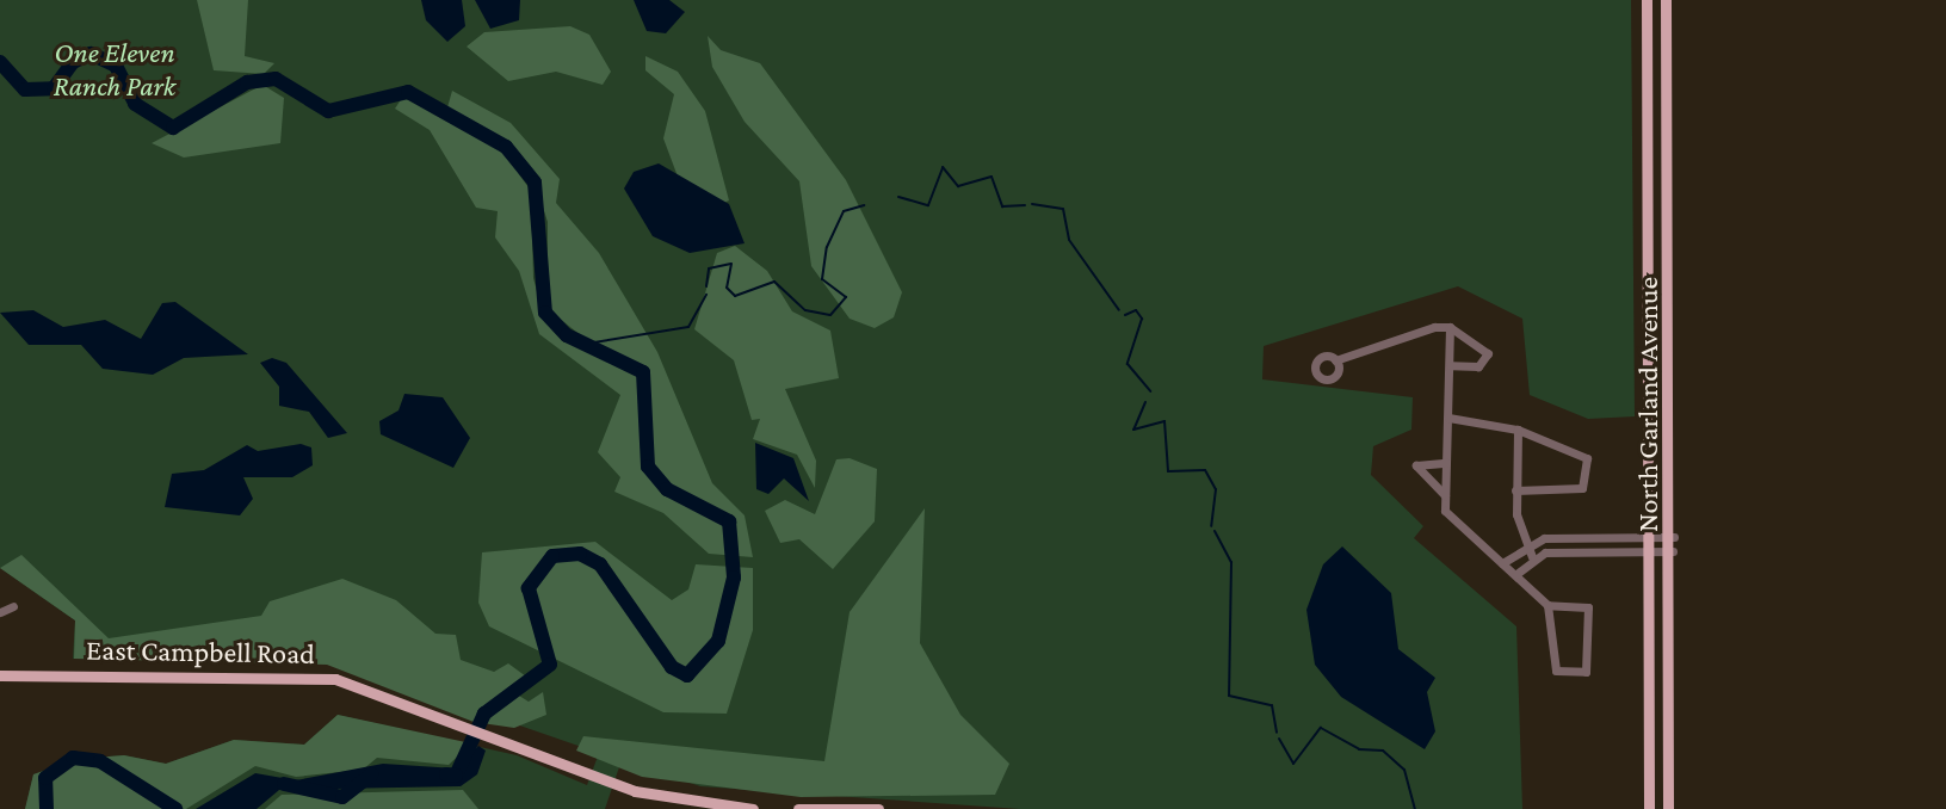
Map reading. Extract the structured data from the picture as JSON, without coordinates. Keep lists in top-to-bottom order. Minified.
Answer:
{"streets":{"main road":["North Garland Avenue","East Campbell Road"]},"parks":["One Eleven Ranch Park"]}
